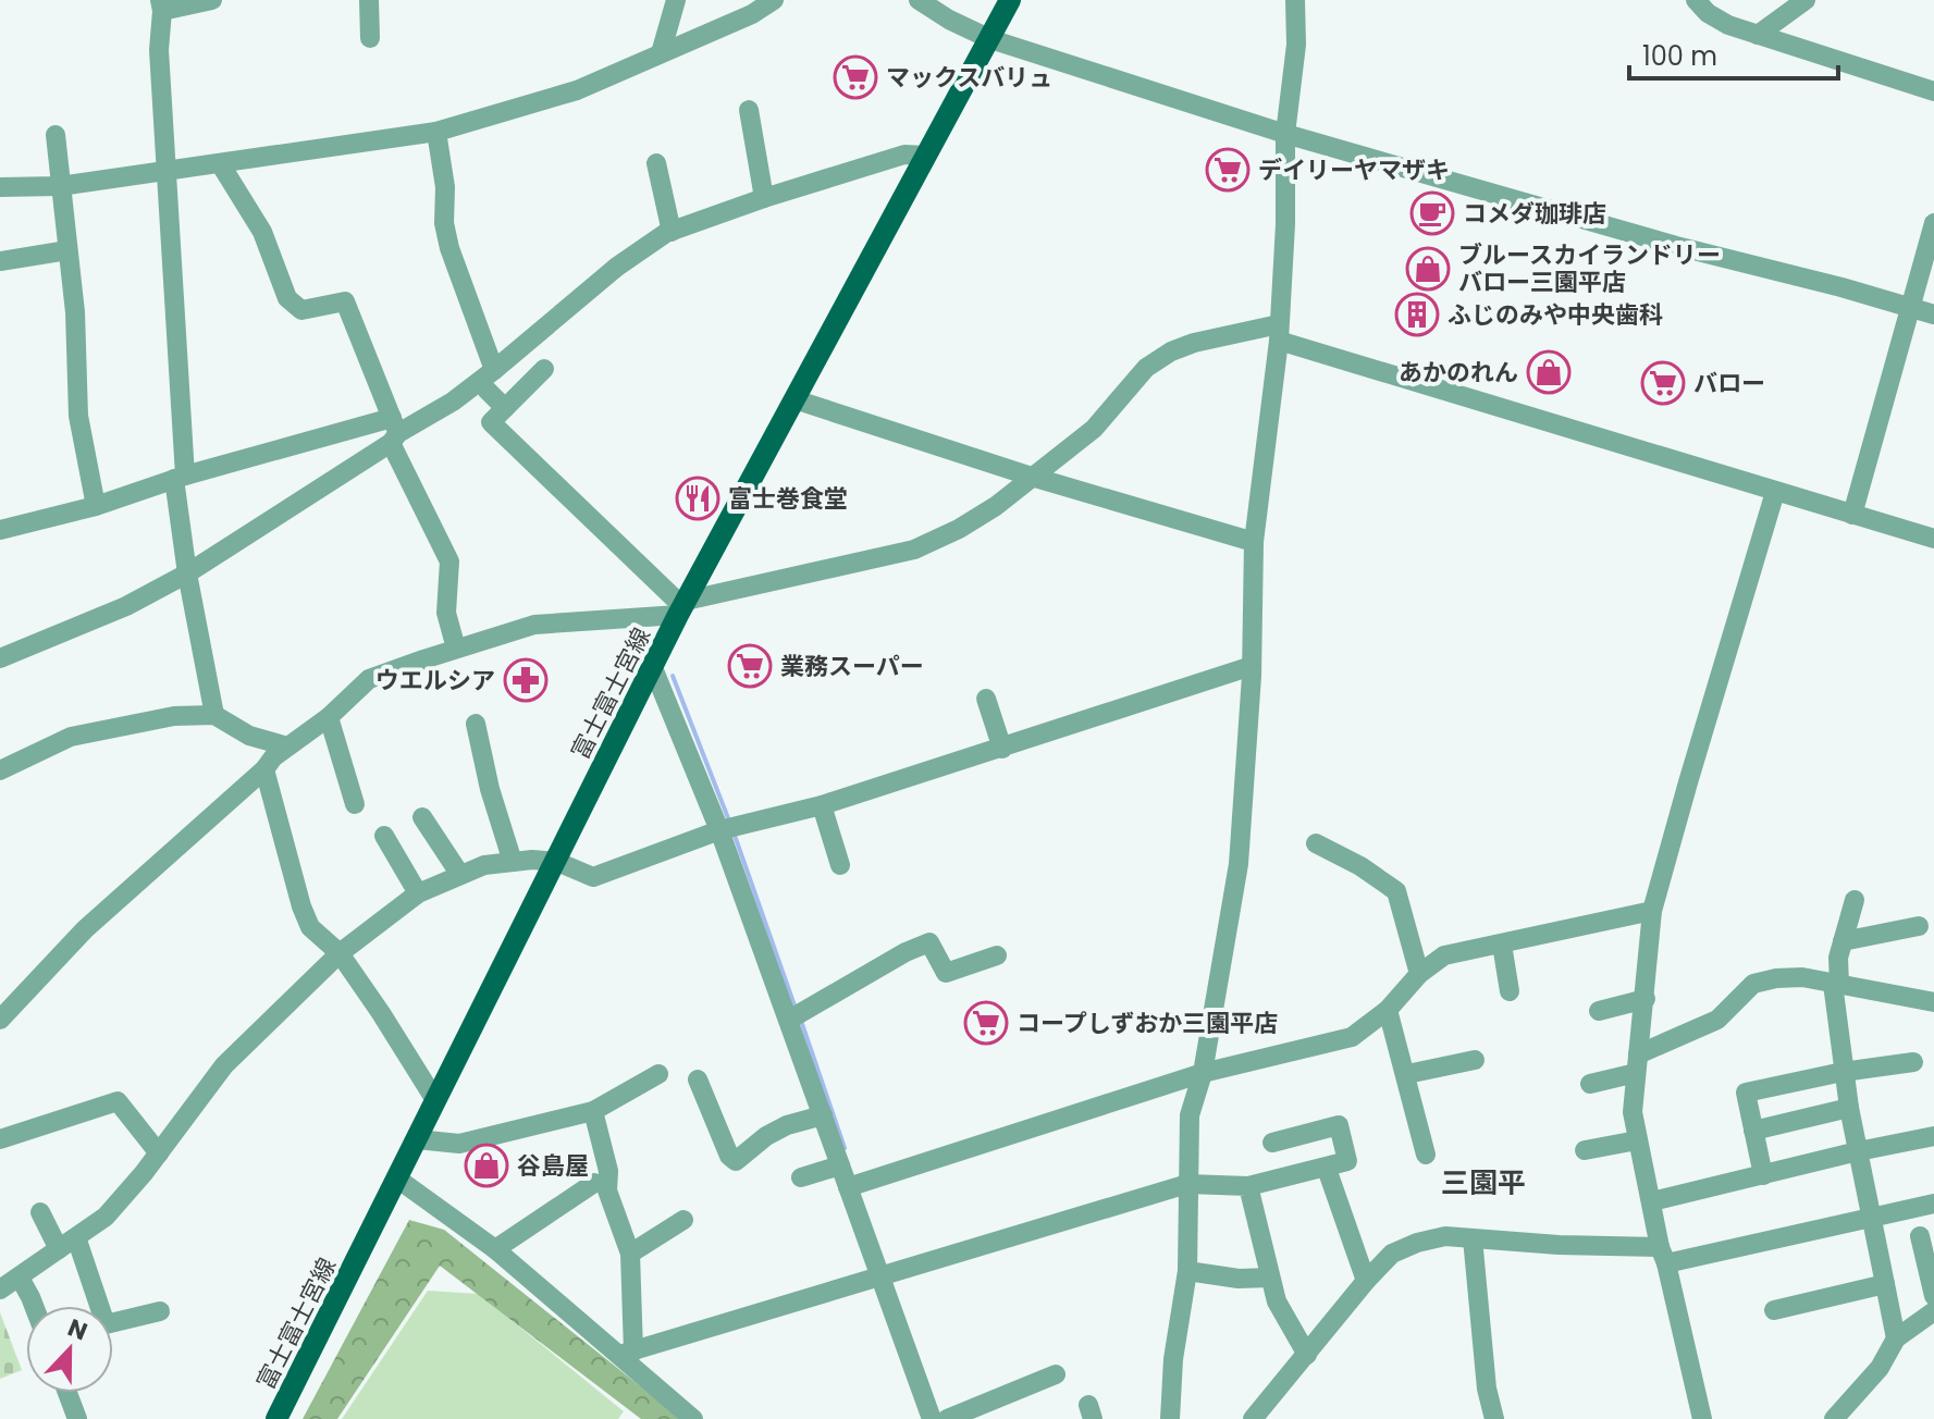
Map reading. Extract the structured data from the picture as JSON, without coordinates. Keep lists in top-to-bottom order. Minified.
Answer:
{"streets":{"main road":["富士富士宮線"]},"districts":["三園平"],"places":{"supermarket":["マックスバリュ","デイリーヤマザキ","バロー","業務スーパー","コープしずおか三園平店"],"cafe":["コメダ珈琲店"],"shop":["ブルースカイランドリー バロー三園平店","あかのれん","谷島屋"],"building":["ふじのみや中央歯科"],"restaurant":["富士巻食堂"],"pharmacy":["ウエルシア"]},"scale_bar":"100 m","north":"top"}
